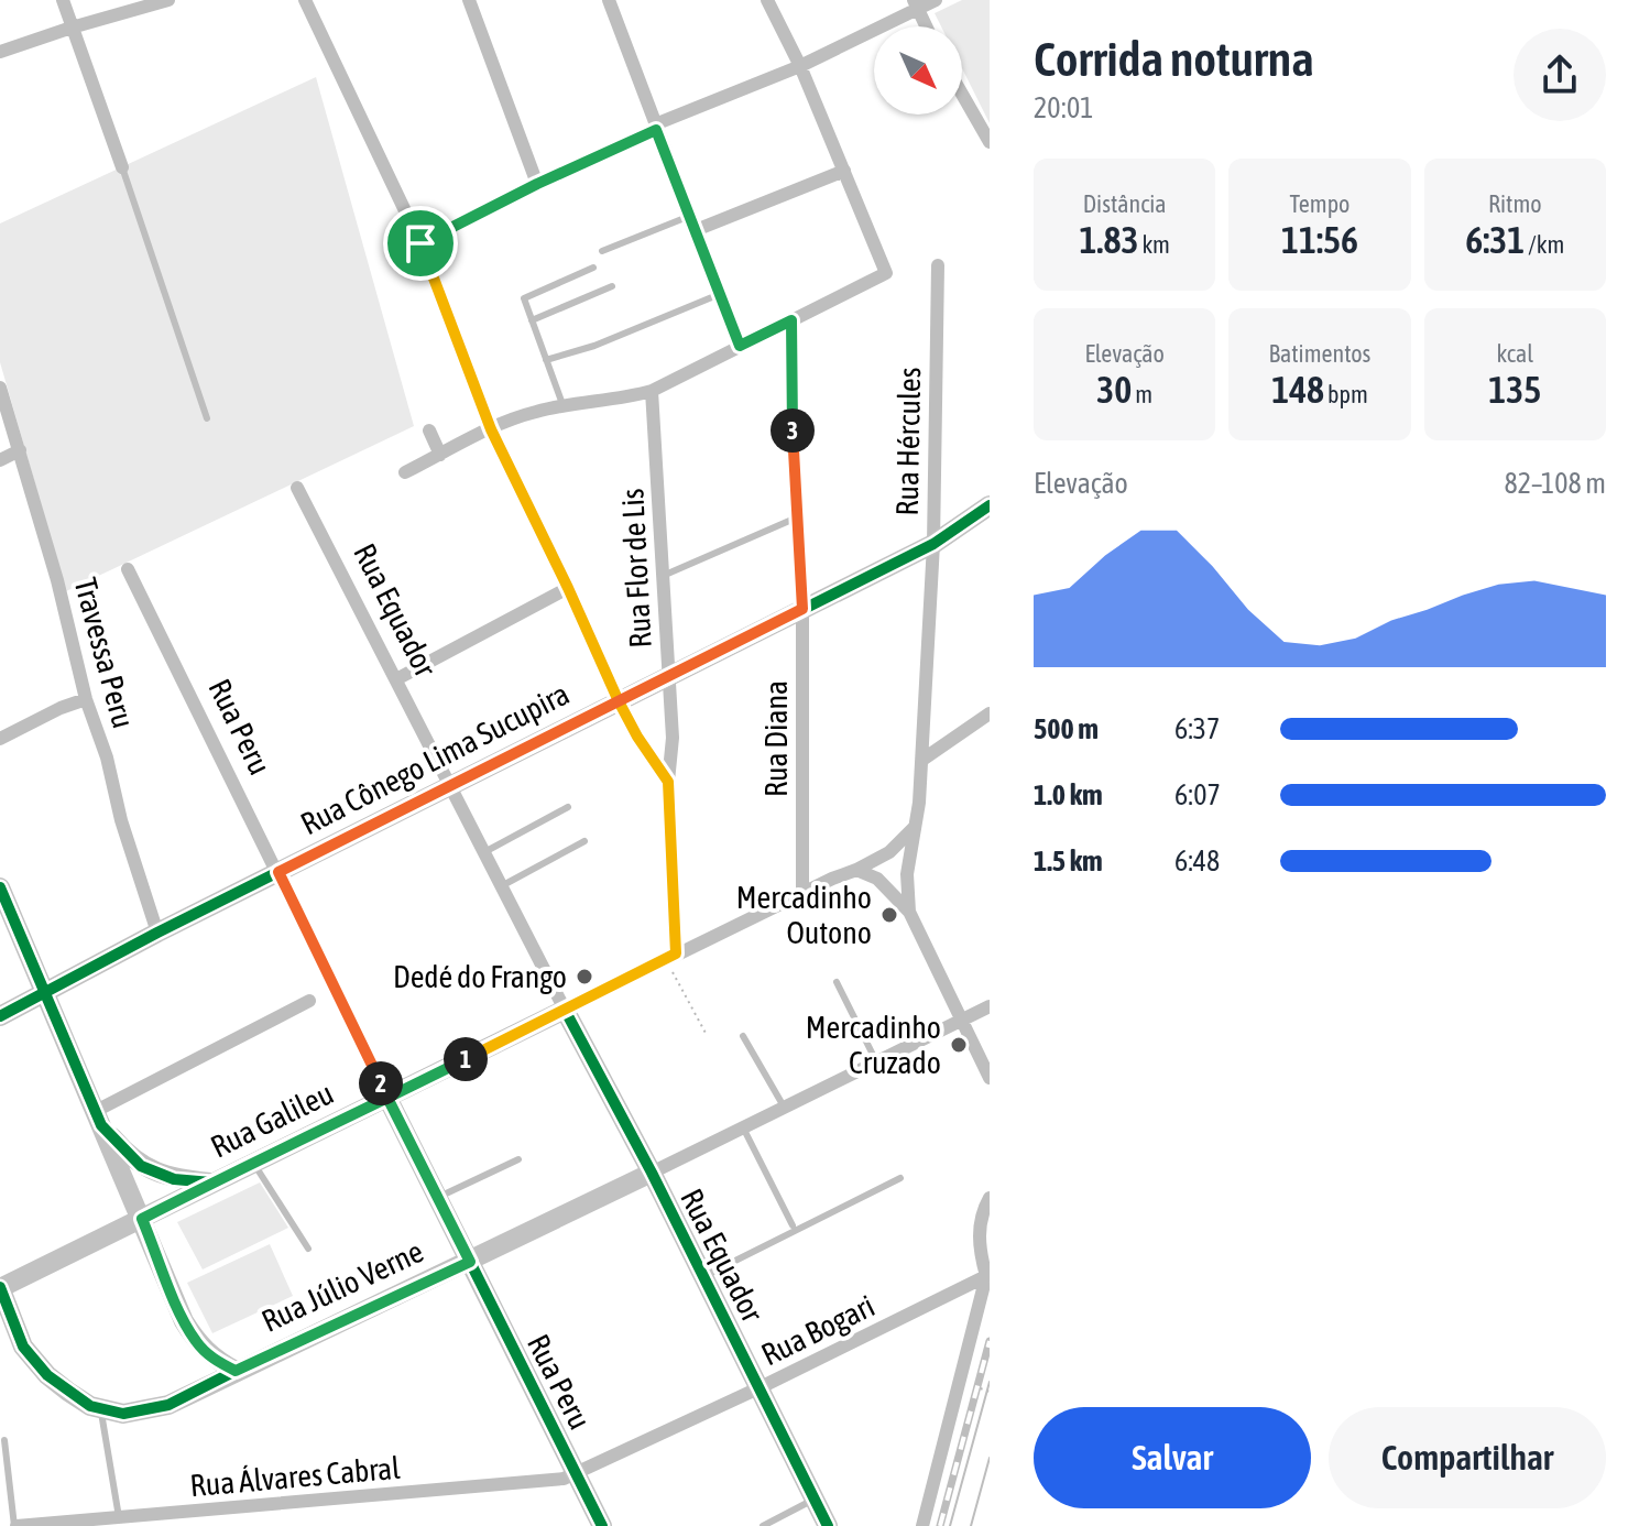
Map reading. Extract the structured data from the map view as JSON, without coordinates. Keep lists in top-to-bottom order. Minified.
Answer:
{"streets":{"street":["Rua Hércules","Rua Flor de Lis","Rua Equador","Travessa Peru","Rua Peru","Rua Diana","Rua Cônego Lima Sucupira","Rua Galileu","Rua Júlio Verne","Rua Bogari","Rua Álvares Cabral"]},"crossings":[["Rua Hércules","Rua Cônego Lima Sucupira"],["Rua Hércules","Rua Galileu"],["Rua Flor de Lis","Rua Cônego Lima Sucupira"],["Rua Flor de Lis","Rua Galileu"],["Rua Equador","Rua Cônego Lima Sucupira"],["Rua Equador","Rua Galileu"],["Rua Equador","Rua Júlio Verne"],["Rua Equador","Rua Bogari"],["Travessa Peru","Rua Cônego Lima Sucupira"],["Rua Peru","Rua Cônego Lima Sucupira"],["Rua Peru","Rua Galileu"],["Rua Peru","Rua Júlio Verne"],["Rua Peru","Rua Bogari"],["Rua Peru","Rua Álvares Cabral"],["Rua Diana","Rua Cônego Lima Sucupira"],["Rua Diana","Rua Galileu"],["Rua Galileu","Rua Júlio Verne"],["Rua Bogari","Rua Álvares Cabral"]],"places":["Mercadinho Outono","Dedé do Frango","Mercadinho Cruzado"],"north":"bottom right","page":{"heading":["Corrida noturna","20:01"],"stats":[["Distância","1.83 km"],["Tempo","11:56"],["Ritmo","6:31 /km"],["Elevação","30 m"],["Batimentos","148 bpm"],["kcal","135"]],"pins":["3","1","2"],"chart":["Elevação","82–108 m"],"list":[{"name":"500 m","note":"6:37"},{"name":"1.0 km","note":"6:07"},{"name":"1.5 km","note":"6:48"}],"buttons":["Salvar","Compartilhar"]}}
